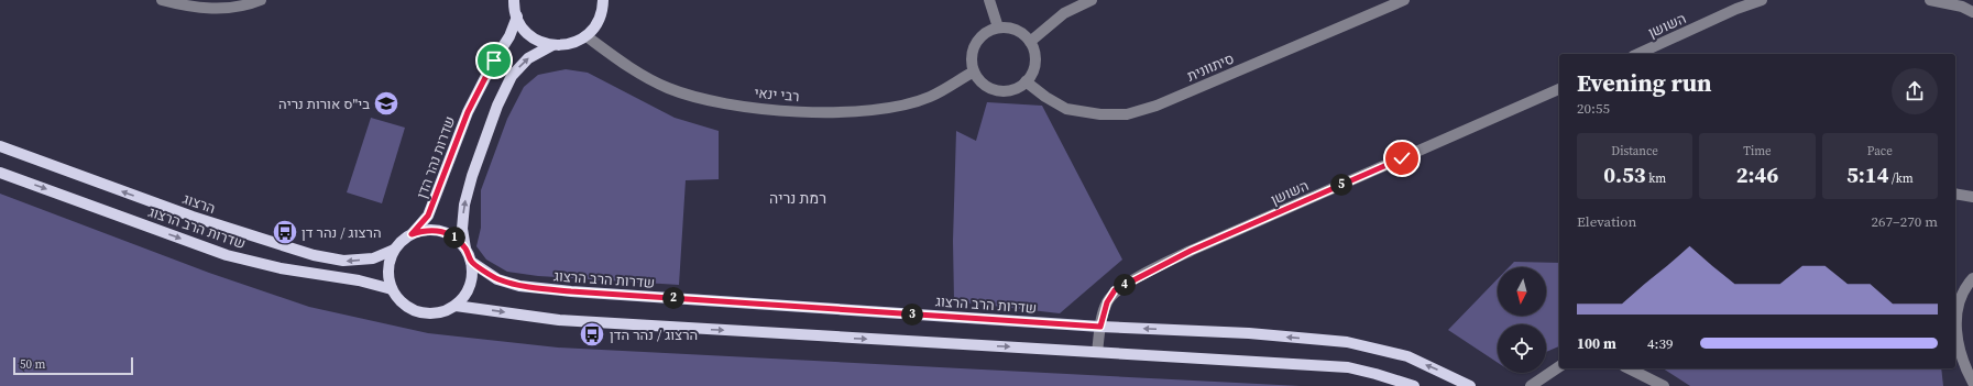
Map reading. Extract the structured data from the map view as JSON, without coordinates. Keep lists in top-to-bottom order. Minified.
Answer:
{"streets":{"main road":["שדרות נהר הדן","הרצוג","שדרות הרב הרצוג"],"street":["השושן","סיתוונית","רבי ינאי"]},"crossings":[["השושן","שדרות הרב הרצוג"],["סיתוונית","רבי ינאי"],["שדרות נהר הדן","הרצוג"],["שדרות נהר הדן","שדרות הרב הרצוג"],["הרצוג","שדרות הרב הרצוג"]],"one_way":["הרצוג"],"districts":["רמת נריה"],"places":{"school or university":["בי\"ס אורות נריה"],"bus stop":["הרצוג / נהר דן","הרצוג / נהר הדן"]},"scale_bar":"50 m","north":"bottom","page":{"heading":["Evening run","20:55"],"stats":[["Distance","0.53 km"],["Time","2:46"],["Pace","5:14 /km"]],"pins":["5","1","4","2","3"],"chart":["Elevation","267–270 m"],"list":[{"name":"100 m","note":"4:39"}],"scale":"50 m"}}
